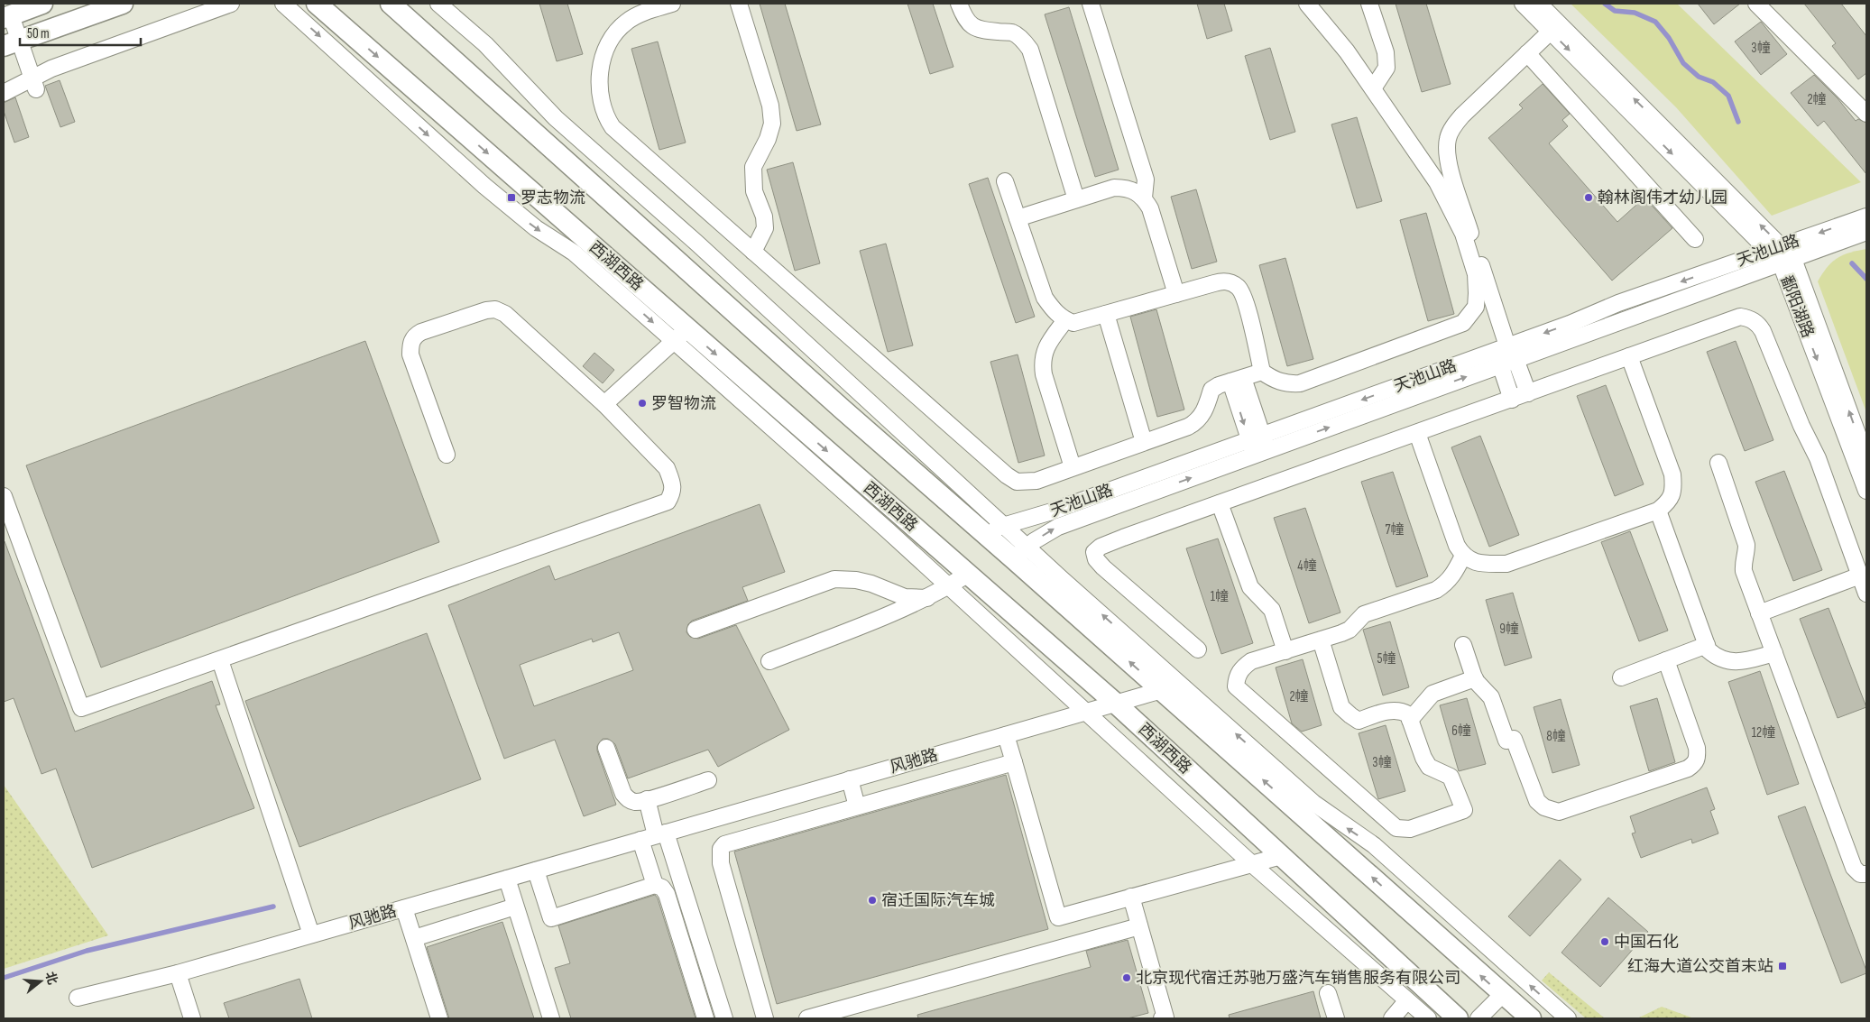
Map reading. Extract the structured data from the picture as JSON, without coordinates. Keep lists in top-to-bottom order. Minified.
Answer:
{"streets":{"main road":["西湖西路"],"street":["天池山路","鄱阳湖路","风驰路"]},"crossings":[["天池山路","鄱阳湖路"],["西湖西路","风驰路"]],"places":{"transit":["罗志物流","红海大道公交首末站"],"other":["翰林阁伟才幼儿园","罗智物流","宿迁国际汽车城","中国石化","北京现代宿迁苏驰万盛汽车销售服务有限公司"]},"house_numbers":["3幢","2幢","7幢","4幢","1幢","9幢","5幢","2幢","6幢","12幢","8幢","3幢"],"scale_bar":"50 m","north":"right"}
